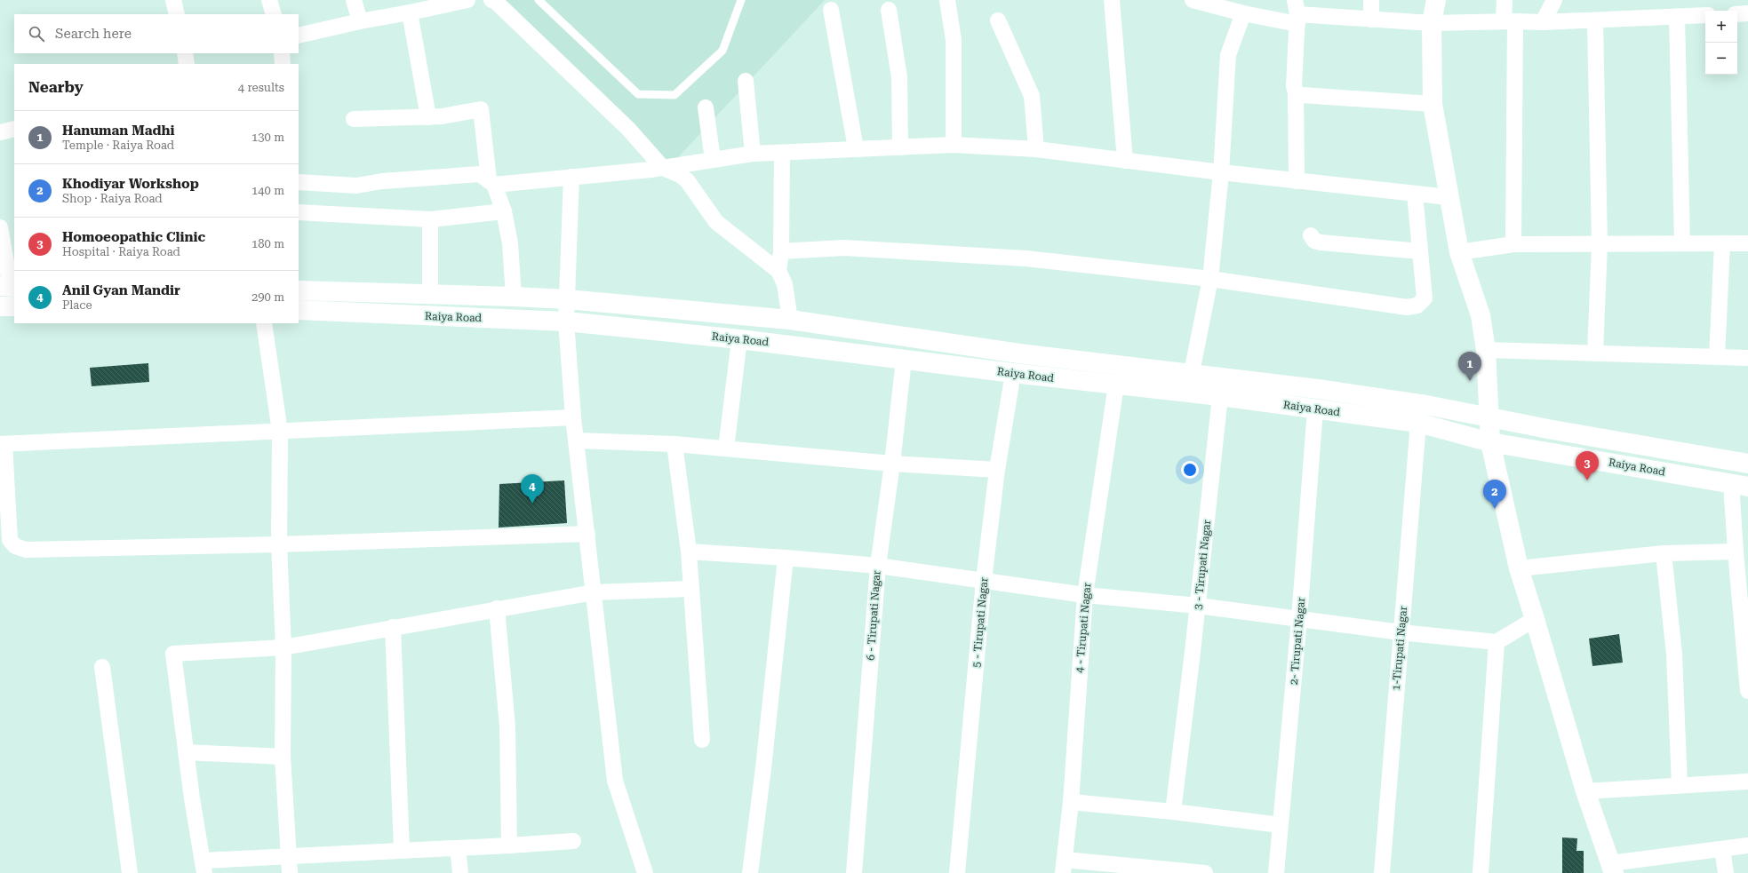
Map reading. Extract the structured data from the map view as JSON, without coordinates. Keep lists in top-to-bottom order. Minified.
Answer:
{"streets":{"street":["Raiya Road","3 - Tirupati Nagar","6 - Tirupati Nagar","5 - Tirupati Nagar","4 - Tirupati Nagar","2- Tirupati Nagar","1-Tirupati Nagar"]},"crossings":[["Raiya Road","3 - Tirupati Nagar"],["Raiya Road","6 - Tirupati Nagar"],["Raiya Road","5 - Tirupati Nagar"],["Raiya Road","4 - Tirupati Nagar"],["Raiya Road","2- Tirupati Nagar"],["Raiya Road","1-Tirupati Nagar"]],"page":{"map_buttons":["+","−"],"search":"Search here","heading":["Nearby","4 results"],"list":[{"mark":"1","name":"Hanuman Madhi","note":"Temple · Raiya Road","value":"130 m"},{"mark":"2","name":"Khodiyar Workshop","note":"Shop · Raiya Road","value":"140 m"},{"mark":"3","name":"Homoeopathic Clinic","note":"Hospital · Raiya Road","value":"180 m"},{"mark":"4","name":"Anil Gyan Mandir","note":"Place","value":"290 m"}],"pins":["1","3","4","2"]}}
